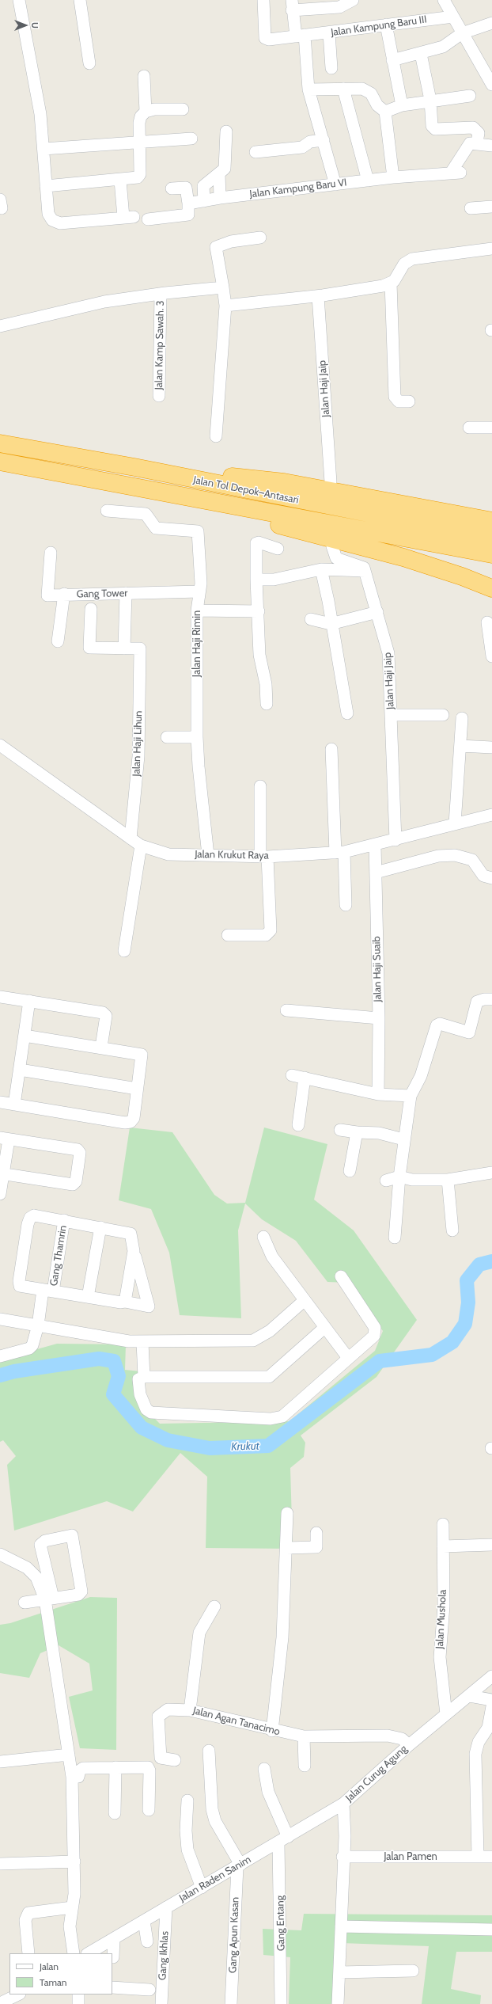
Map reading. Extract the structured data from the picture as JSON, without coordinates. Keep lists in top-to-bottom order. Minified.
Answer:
{"streets":{"highway":["Jalan Tol Depok–Antasari"],"street":["Jalan Kampung Baru III","Jalan Kampung Baru VI","Jalan Kamp Sawah. 3","Jalan Haji Jaip","Gang Tower","Jalan Haji Rimin","Jalan Haji Lihun","Jalan Krukut Raya","Jalan Haji Suaib","Gang Thamrin","Jalan Mushola","Jalan Agan Tanacimo","Jalan Curug Agung","Jalan Pamen","Jalan Raden Sanim","Gang Entang","Gang Apun Kasan","Gang Ikhlas"]},"crossings":[["Jalan Haji Jaip","Jalan Krukut Raya"],["Gang Tower","Jalan Haji Rimin"],["Jalan Haji Rimin","Jalan Krukut Raya"],["Jalan Haji Lihun","Jalan Krukut Raya"],["Jalan Krukut Raya","Jalan Haji Suaib"],["Jalan Mushola","Jalan Curug Agung"],["Jalan Agan Tanacimo","Jalan Curug Agung"],["Jalan Curug Agung","Jalan Pamen"],["Jalan Curug Agung","Jalan Raden Sanim"],["Jalan Raden Sanim","Gang Entang"],["Jalan Raden Sanim","Gang Apun Kasan"],["Jalan Raden Sanim","Gang Ikhlas"]],"water":["Krukut"],"legend":["Jalan","Taman"],"north":"right"}
